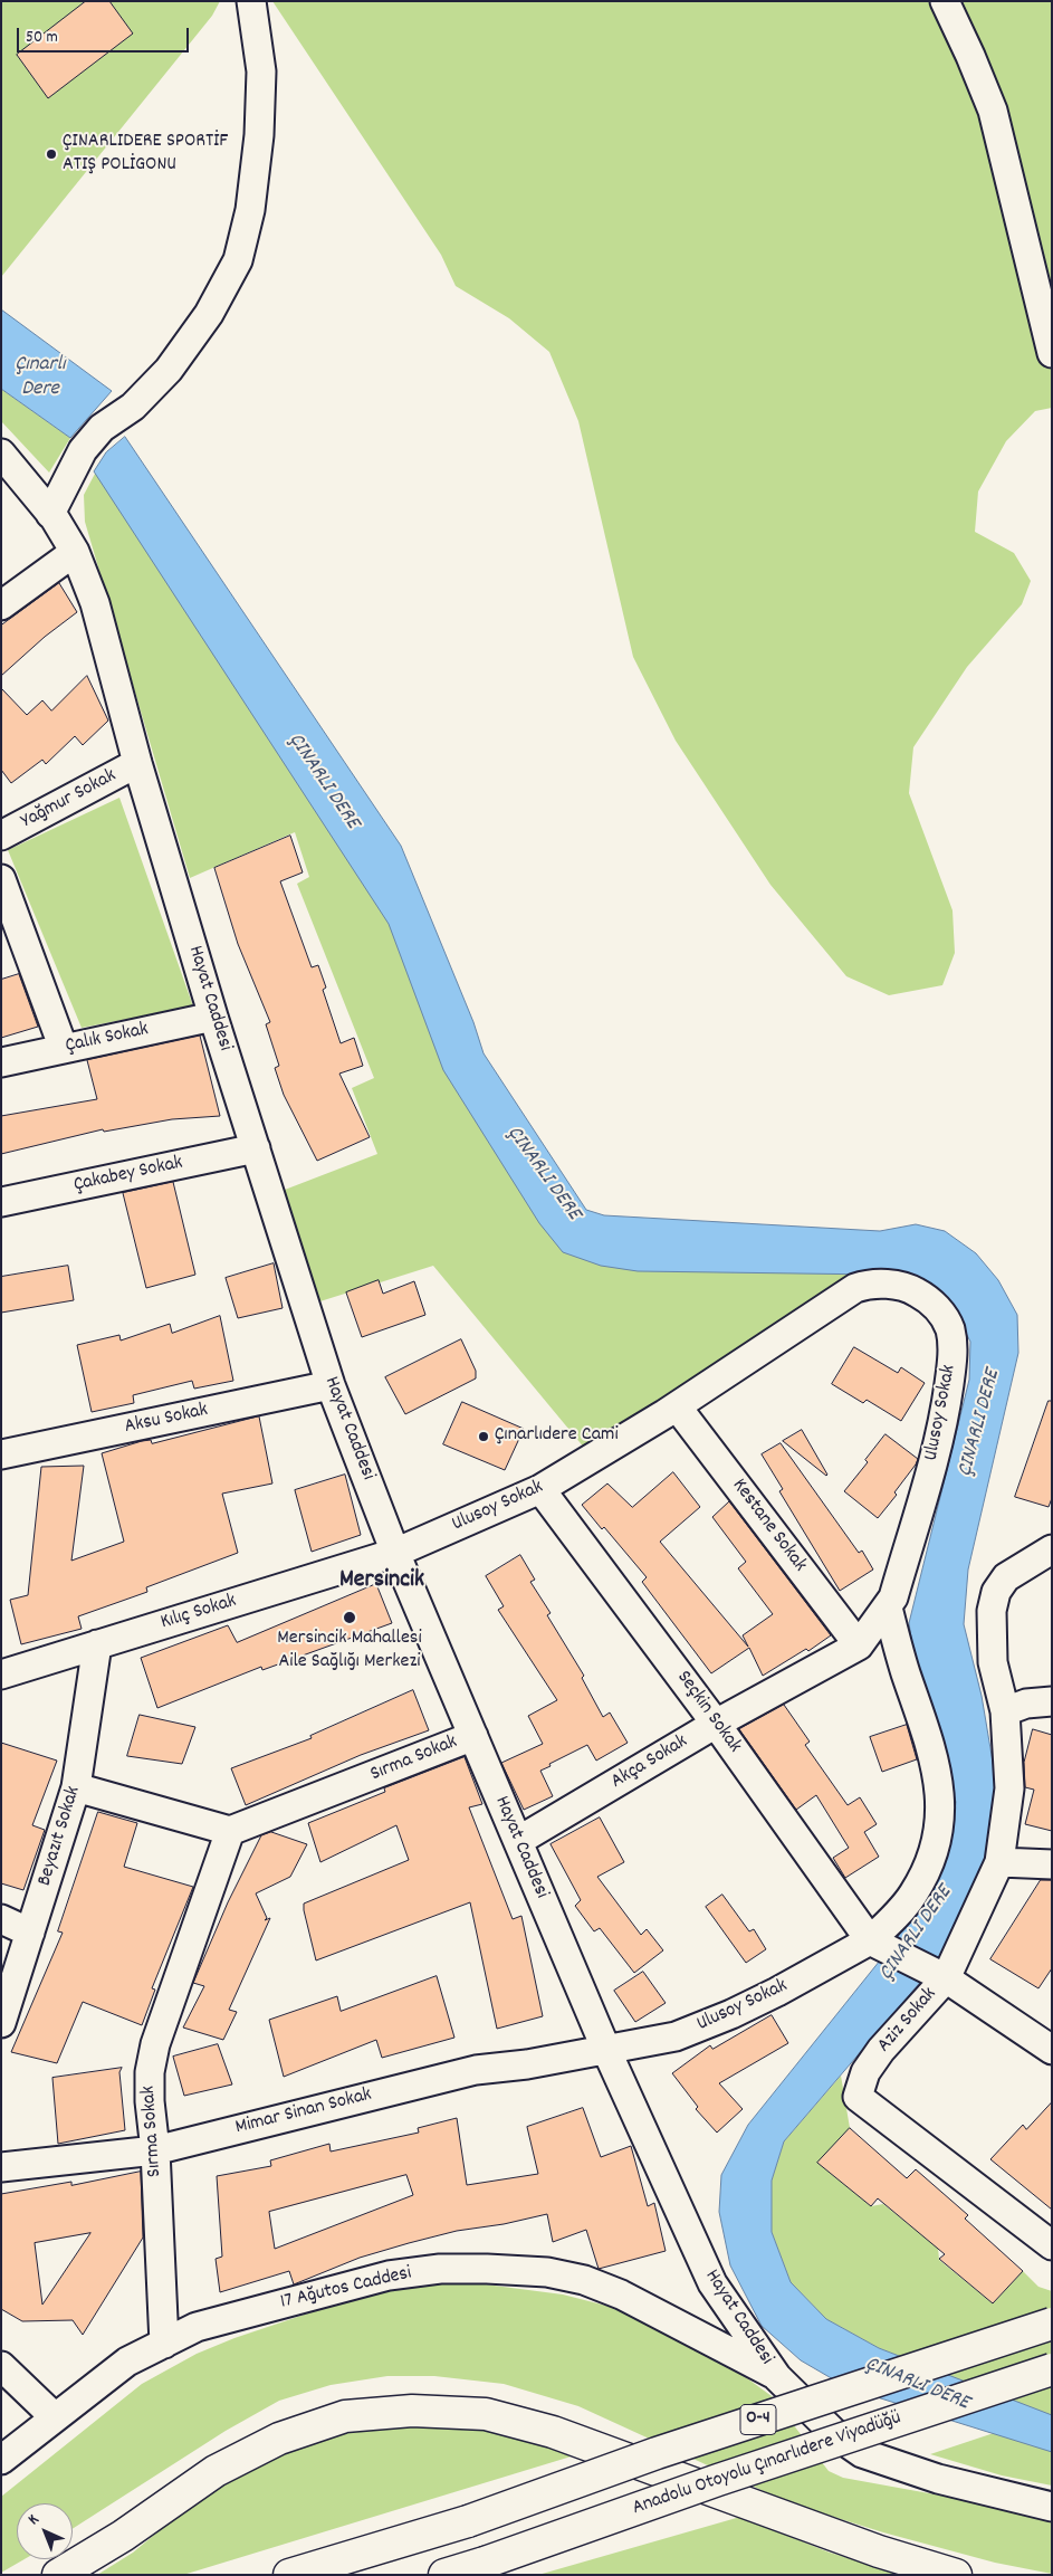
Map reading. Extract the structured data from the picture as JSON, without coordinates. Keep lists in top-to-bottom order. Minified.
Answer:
{"streets":{"highway":["O-4","Anadolu Otoyolu Çınarlıdere Viyadüğü"],"street":["Yağmur Sokak","Hayat Caddesi","Çalık Sokak","Çakabey Sokak","Ulusoy Sokak","Aksu Sokak","Kestane Sokak","Kılıç Sokak","Seçkin Sokak","Sırma Sokak","Akça Sokak","Beyazıt Sokak","Aziz Sokak","Mimar Sinan Sokak","17 Ağutos Caddesi"]},"crossings":[["Yağmur Sokak","Hayat Caddesi"],["Hayat Caddesi","Çalık Sokak"],["Hayat Caddesi","Çakabey Sokak"],["Hayat Caddesi","Ulusoy Sokak"],["Hayat Caddesi","Aksu Sokak"],["Hayat Caddesi","Kılıç Sokak"],["Hayat Caddesi","Sırma Sokak"],["Hayat Caddesi","Akça Sokak"],["Hayat Caddesi","Mimar Sinan Sokak"],["Hayat Caddesi","17 Ağutos Caddesi"],["Ulusoy Sokak","Kestane Sokak"],["Ulusoy Sokak","Kılıç Sokak"],["Ulusoy Sokak","Seçkin Sokak"],["Ulusoy Sokak","Akça Sokak"],["Ulusoy Sokak","Mimar Sinan Sokak"],["Kestane Sokak","Akça Sokak"],["Kılıç Sokak","Beyazıt Sokak"],["Seçkin Sokak","Akça Sokak"],["Sırma Sokak","Mimar Sinan Sokak"],["Sırma Sokak","17 Ağutos Caddesi"]],"districts":["Mersincik"],"water":["Çınarlı Dere","ÇINARLI DERE"],"places":["ÇINARLIDERE SPORTİF ATIŞ POLİGONU","Çınarlıdere Cami","Mersincik Mahallesi Aile Sağlığı Merkezi"],"scale_bar":"50 m","north":"top left"}
